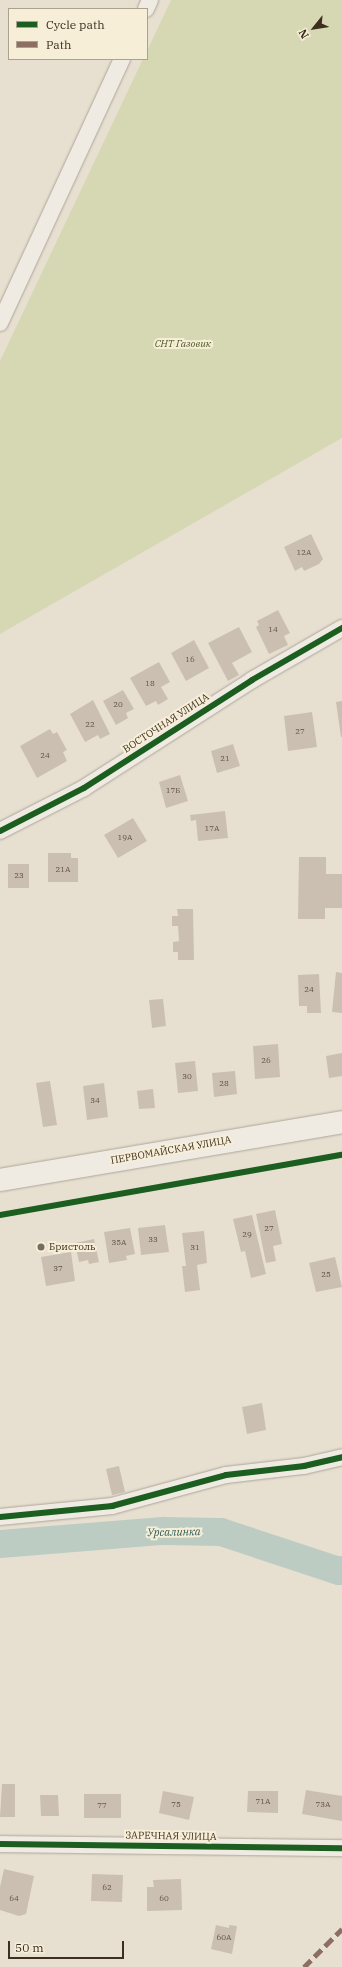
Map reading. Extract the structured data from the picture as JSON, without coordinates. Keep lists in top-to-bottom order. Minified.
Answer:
{"streets":{"main road":["ПЕРВОМАЙСКАЯ УЛИЦА"],"street":["ВОСТОЧНАЯ УЛИЦА","ЗАРЕЧНАЯ УЛИЦА"]},"water":["Урсалинка"],"parks":["СНТ Газовик"],"places":["Бристоль"],"house_numbers":["12А","14","16","18","20","22","27","24","21","17Б","17А","19А","21А","23","24","26","30","28","34","27","29","33","35А","31","37","25","71А","75","73А","77","62","64","60","60А"],"legend":["Cycle path","Path"],"scale_bar":"50 m","north":"bottom left"}
